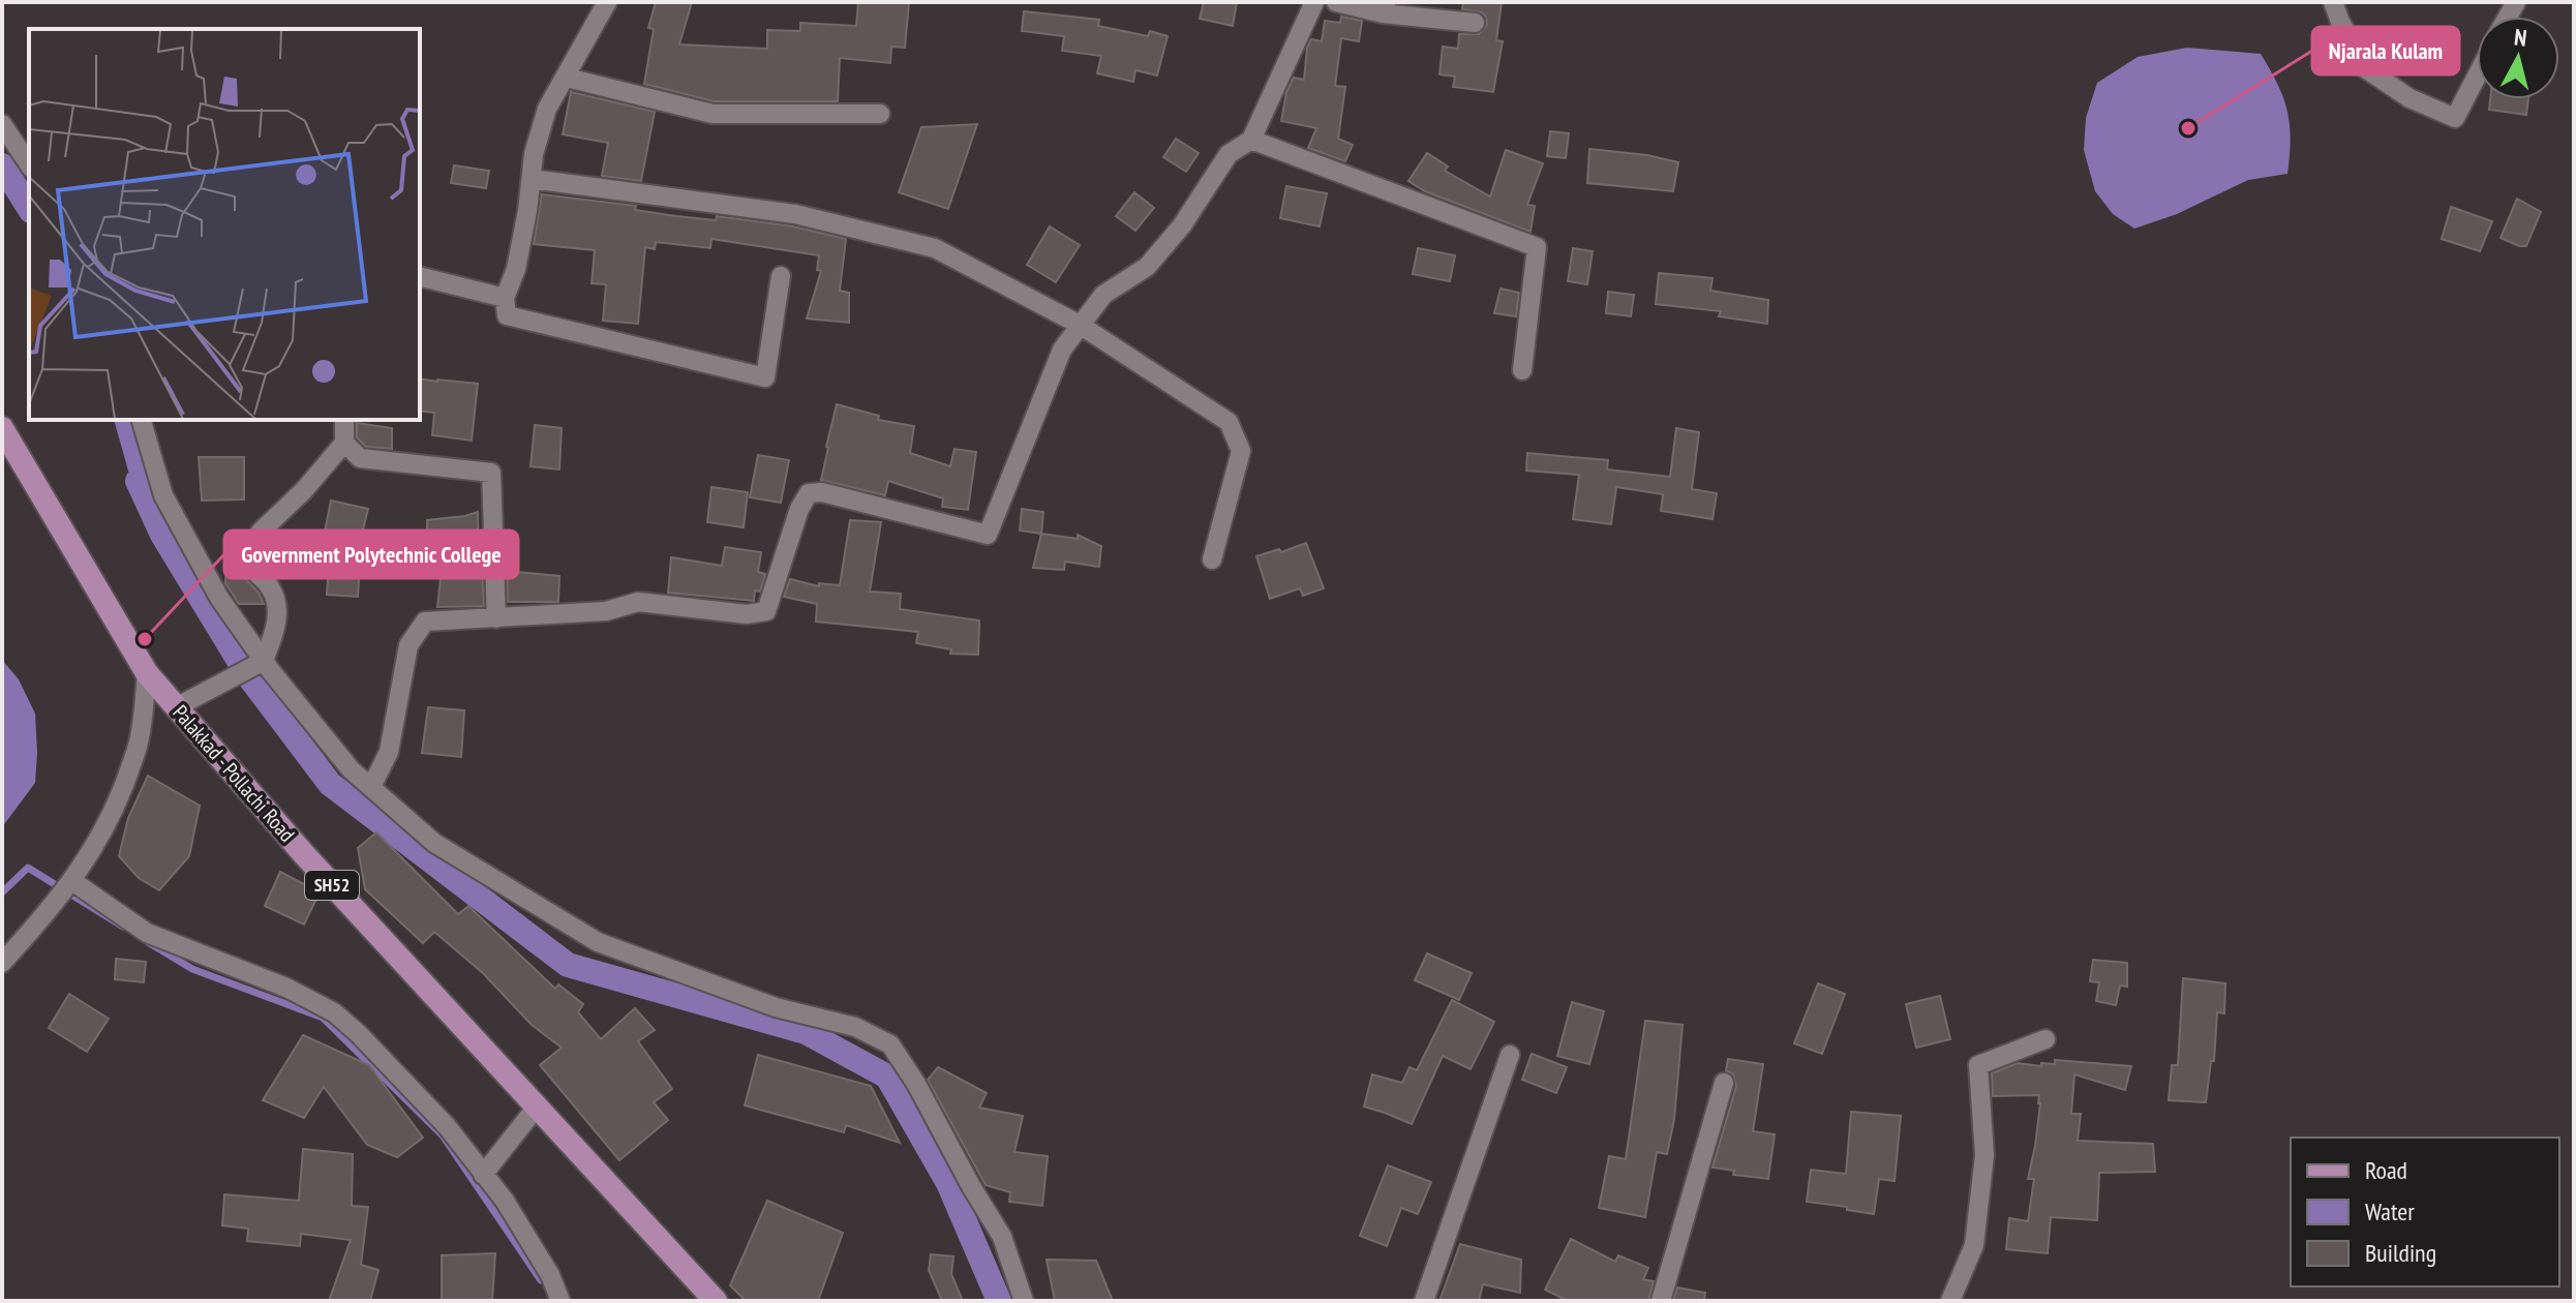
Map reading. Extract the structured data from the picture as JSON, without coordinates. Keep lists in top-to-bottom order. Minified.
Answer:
{"streets":{"main road":["Palakkad - Pollachi Road","SH52"]},"places":["Njarala Kulam","Government Polytechnic College"],"legend":["Road","Water","Building"],"north":"top"}
